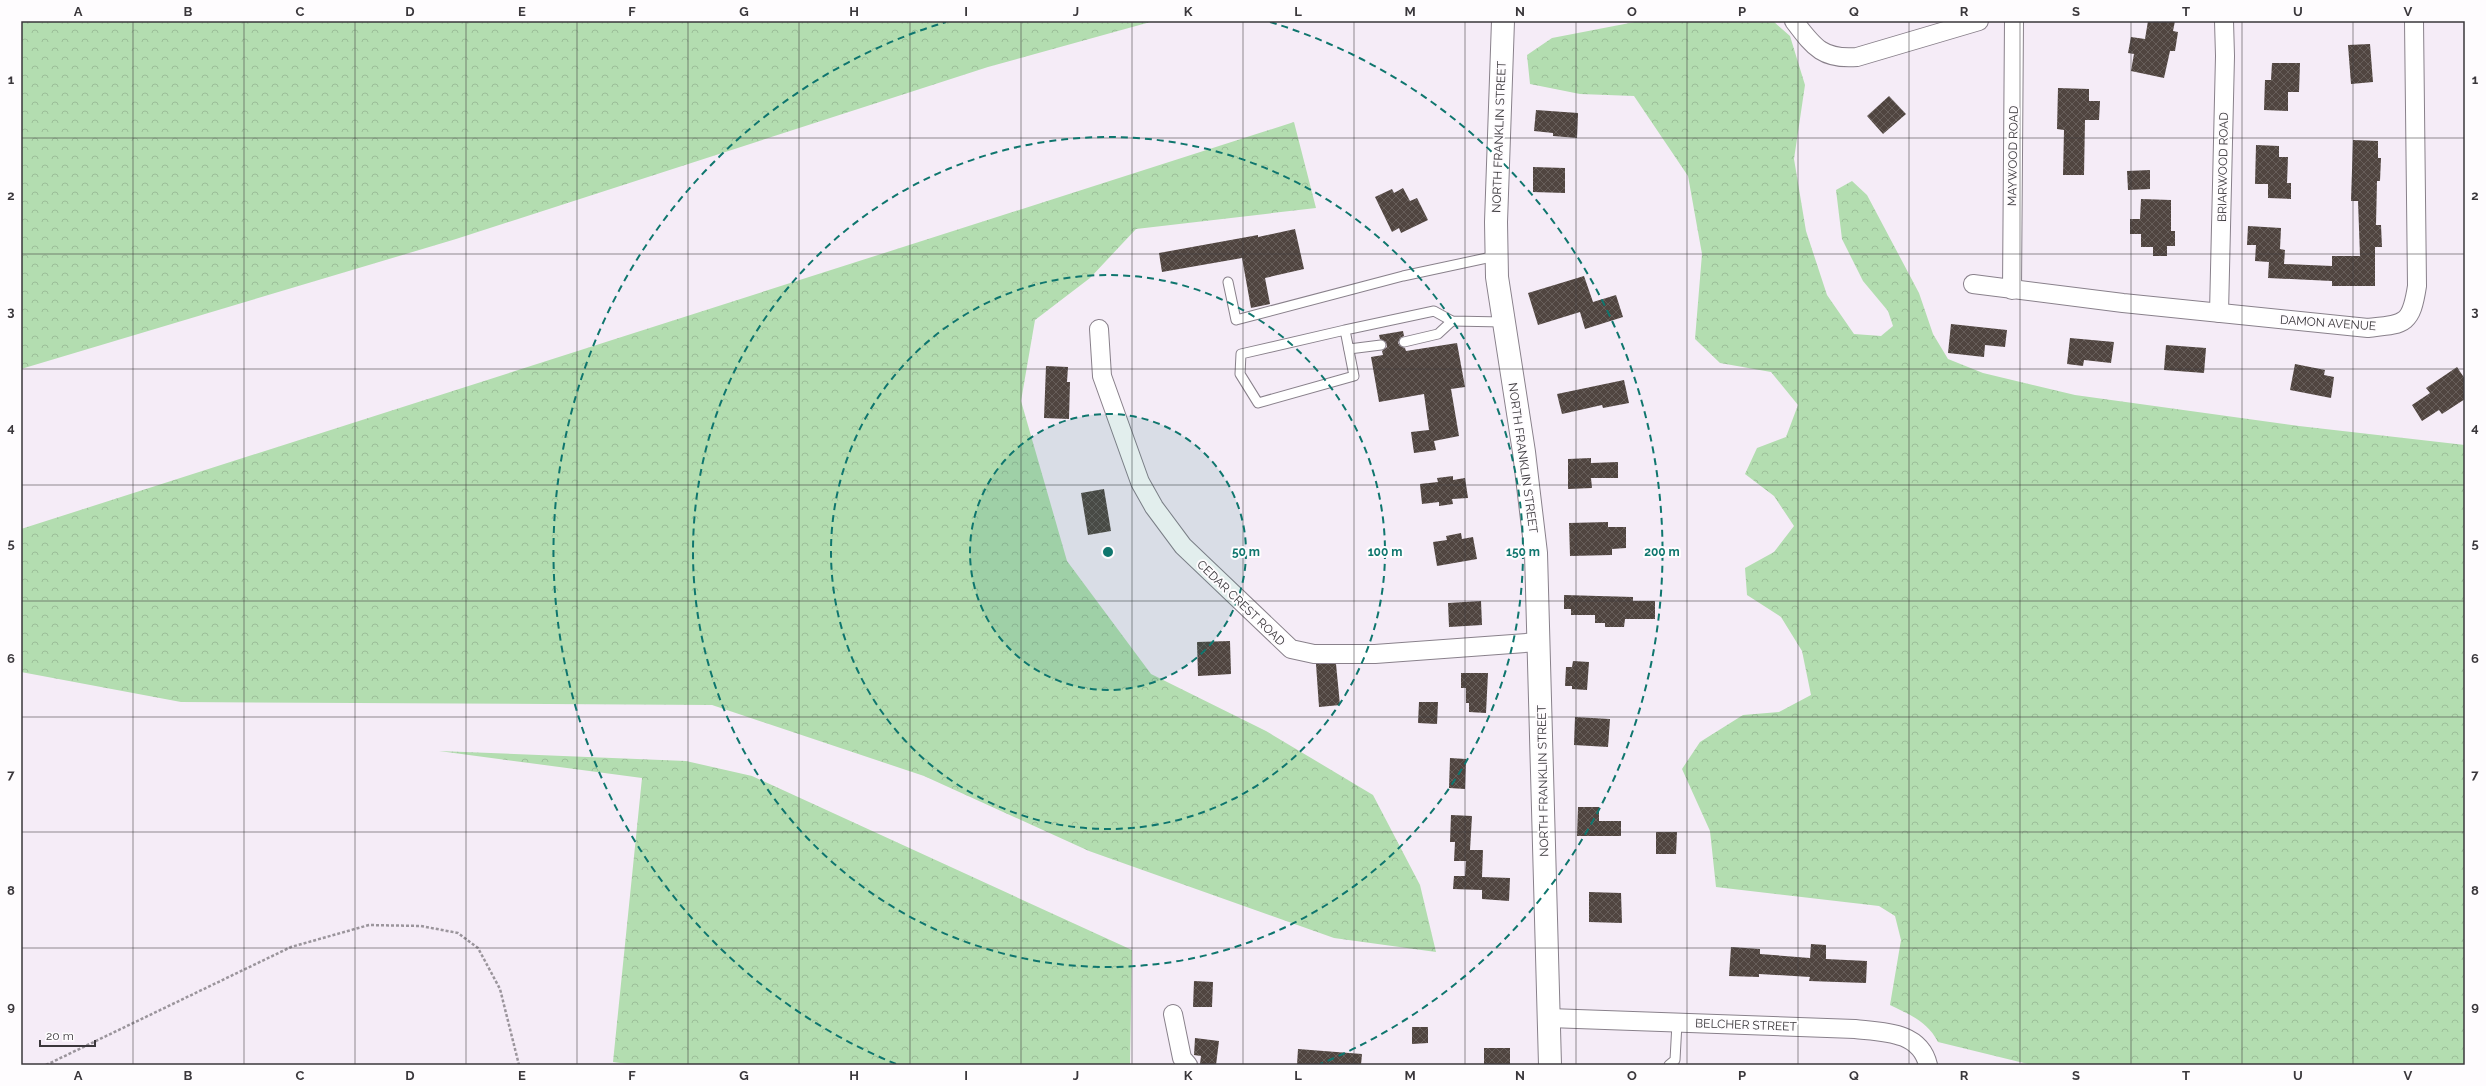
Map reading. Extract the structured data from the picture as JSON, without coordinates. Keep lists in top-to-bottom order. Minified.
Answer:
{"streets":{"main road":["NORTH FRANKLIN STREET"],"street":["MAYWOOD ROAD","BRIARWOOD ROAD","DAMON AVENUE","CEDAR CREST ROAD","BELCHER STREET"]},"crossings":[["NORTH FRANKLIN STREET","CEDAR CREST ROAD"],["NORTH FRANKLIN STREET","BELCHER STREET"],["MAYWOOD ROAD","DAMON AVENUE"],["BRIARWOOD ROAD","DAMON AVENUE"]],"scale_bar":"20 m","grid":{"columns":["A","B","C","D","E","F","G","H","I","J","K","L","M","N","O","P","Q","R","S","T","U","V"],"rows":["1","2","3","4","5","6","7","8","9"]},"rings":["50 m","100 m","150 m","200 m"]}
